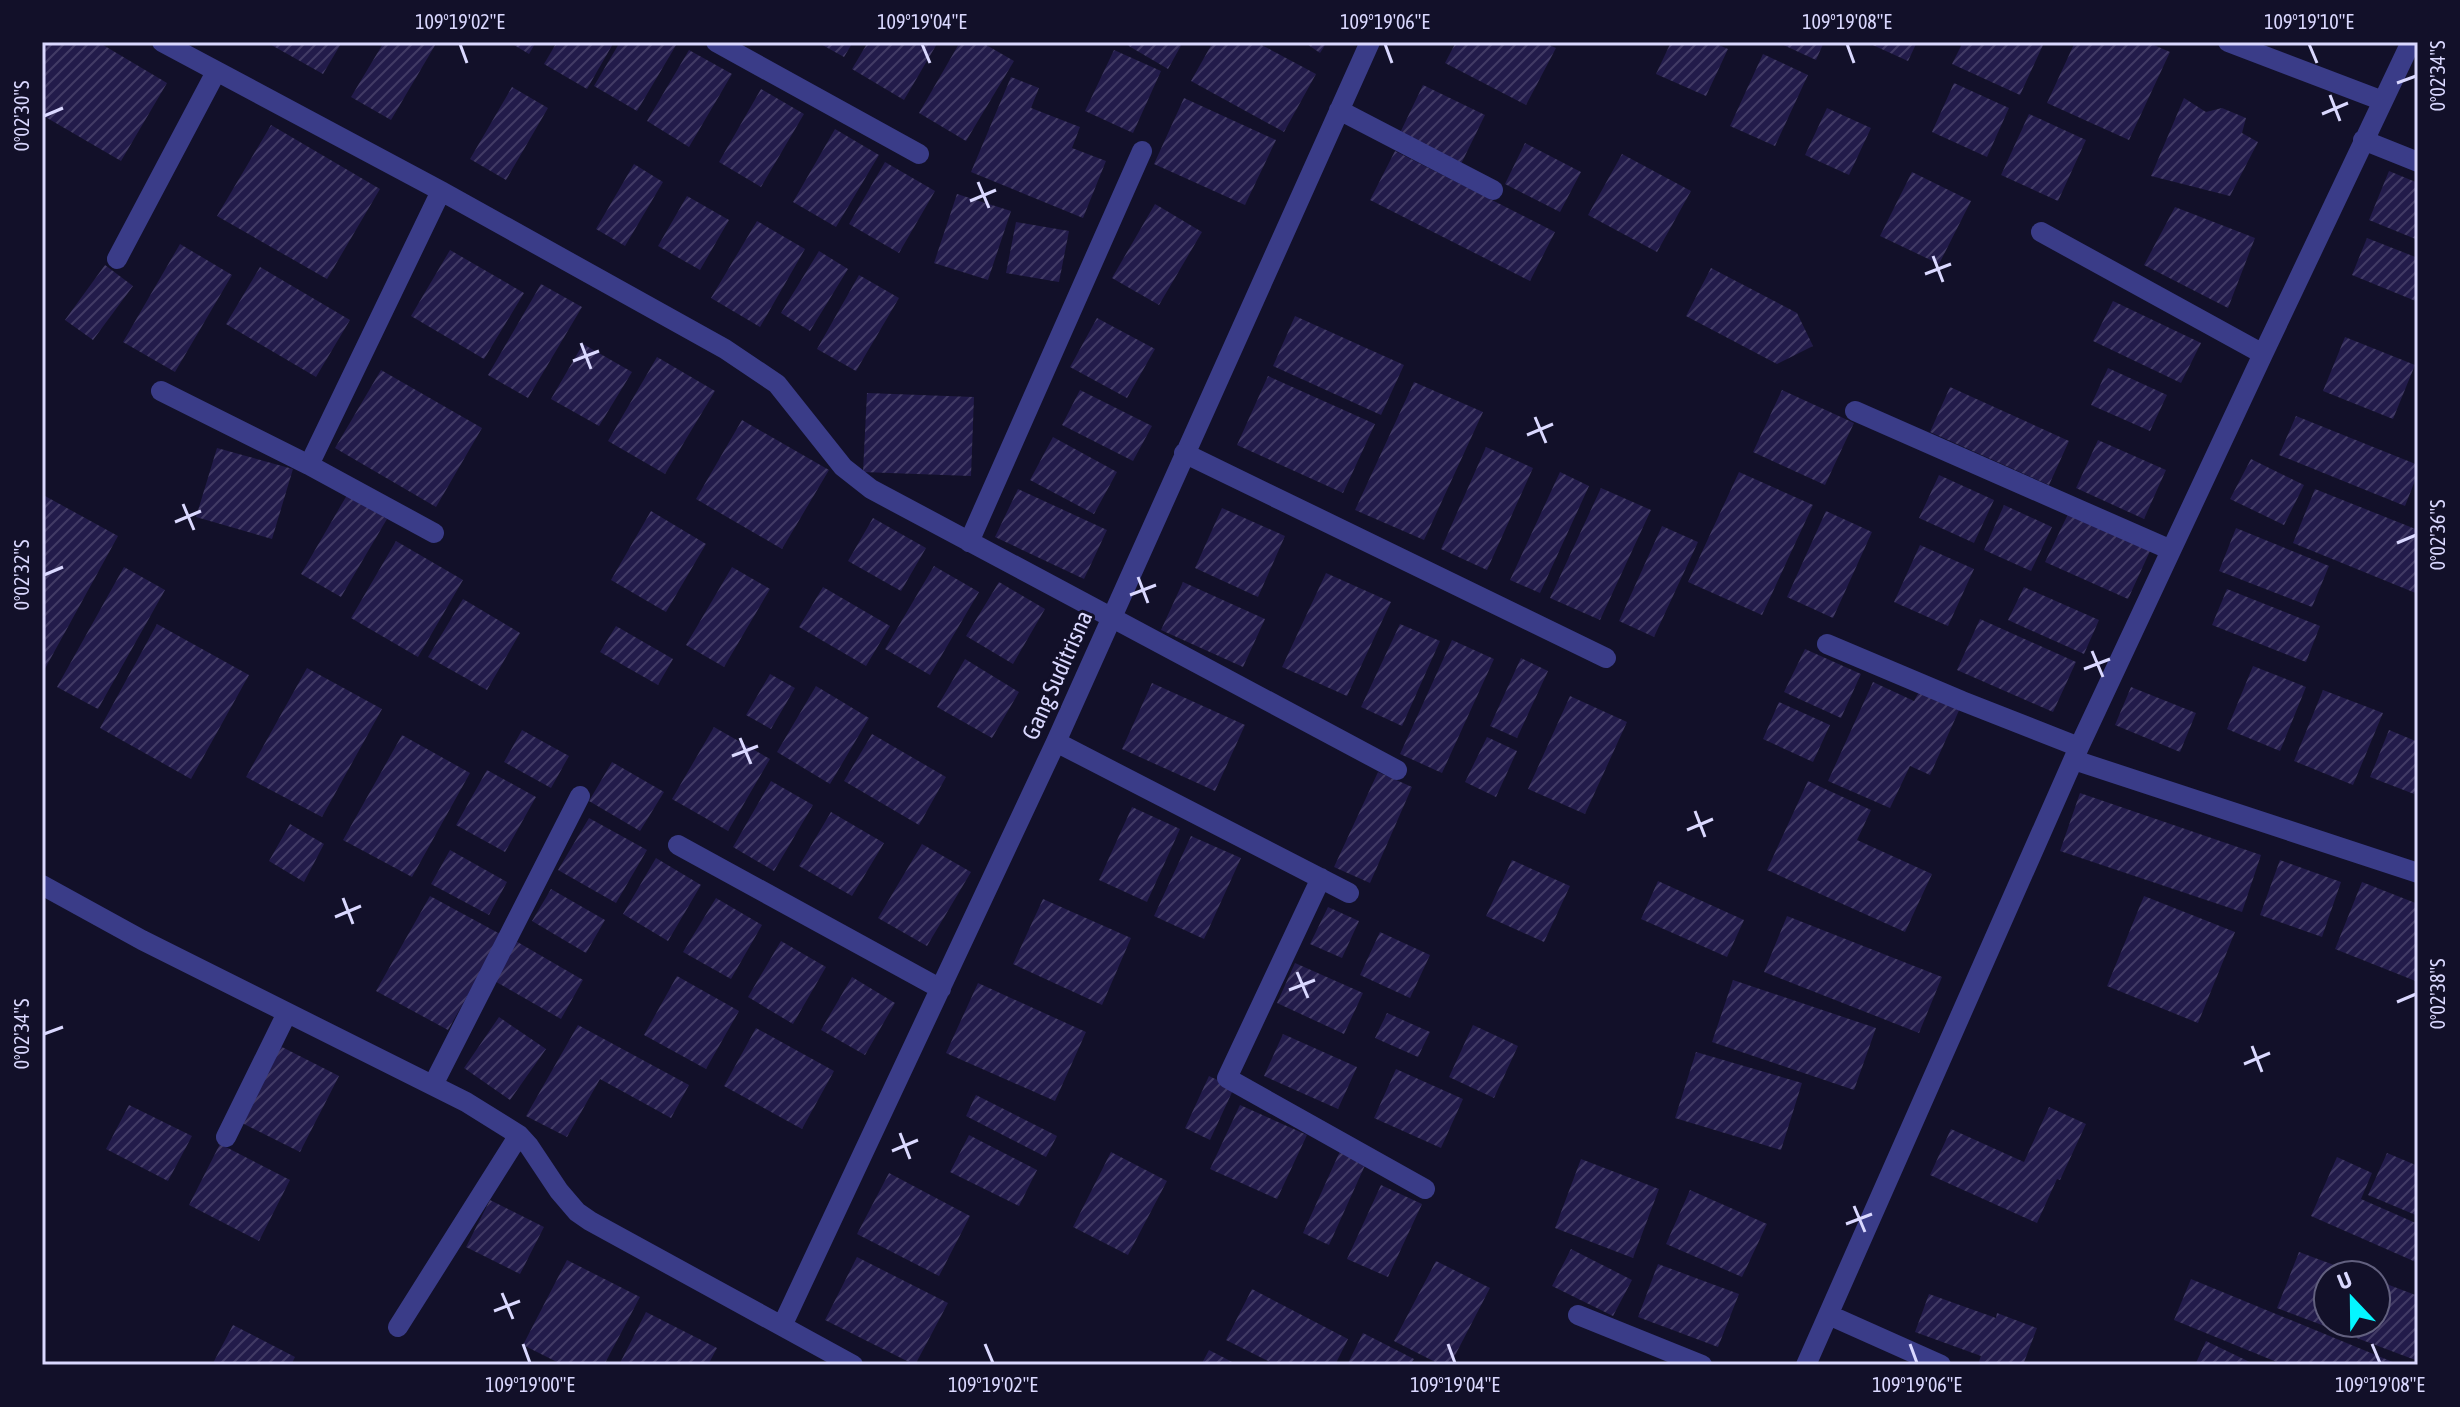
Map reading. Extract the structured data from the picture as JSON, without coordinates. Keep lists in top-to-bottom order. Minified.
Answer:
{"streets":{"street":["Gang Suditrisna"]},"north":"top","coordinates":["109°19'02\"E","109°19'04\"E","109°19'06\"E","109°19'08\"E","109°19'10\"E","0°02'34\"S","0°02'30\"S","0°02'36\"S","0°02'32\"S","0°02'38\"S","109°19'00\"E"]}
